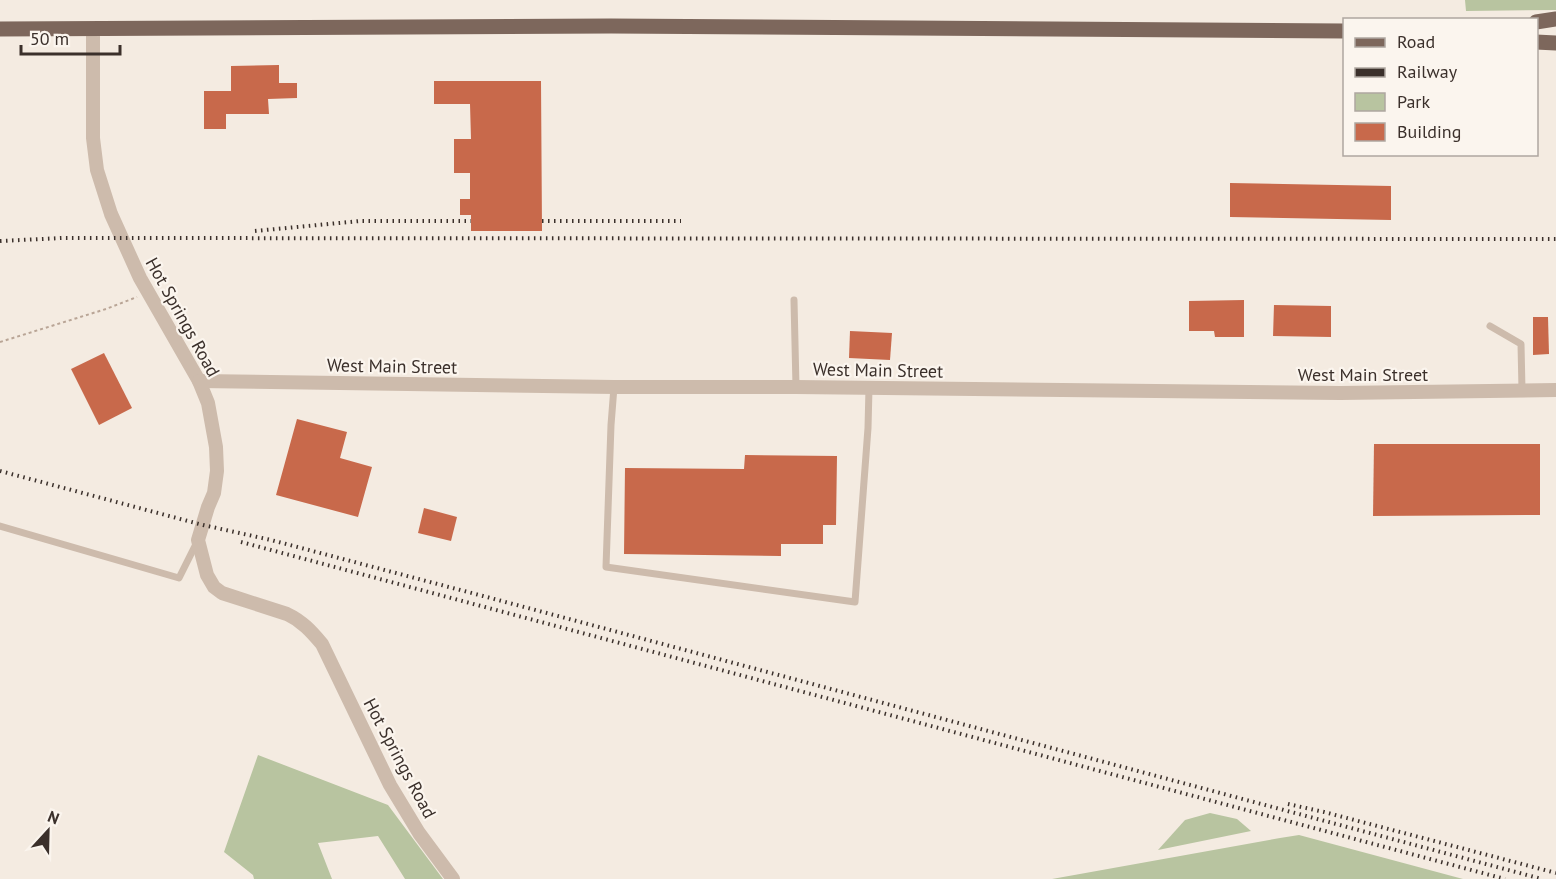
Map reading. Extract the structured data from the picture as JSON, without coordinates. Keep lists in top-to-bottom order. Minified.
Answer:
{"streets":{"street":["Hot Springs Road","West Main Street"]},"crossings":[["Hot Springs Road","West Main Street"]],"legend":["Road","Railway","Park","Building"],"scale_bar":"50 m","north":"top"}
